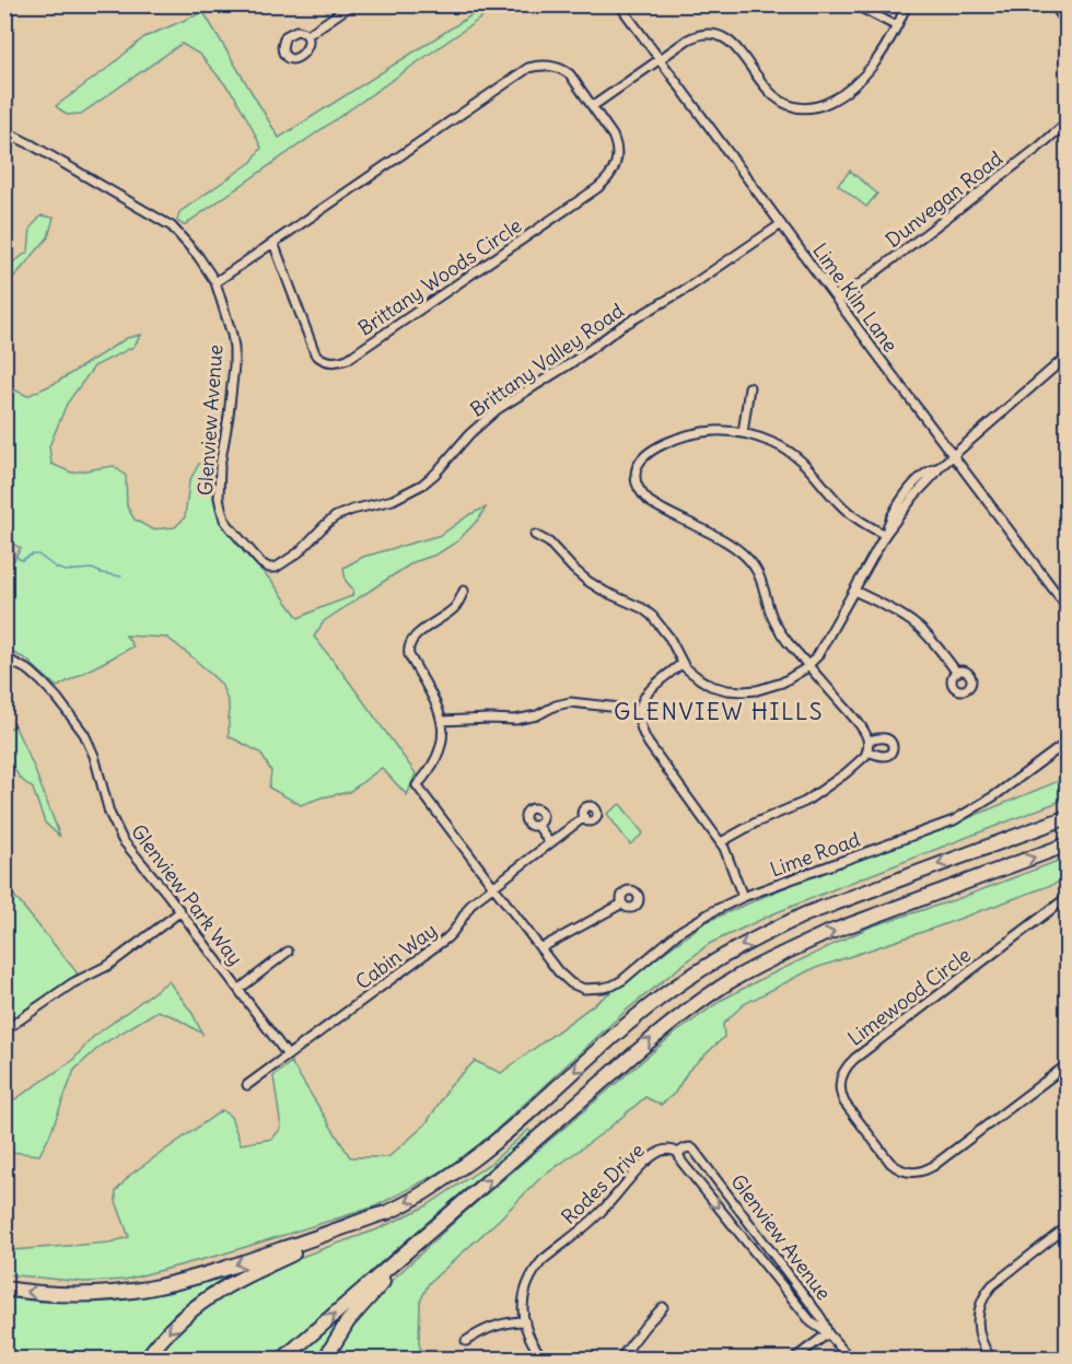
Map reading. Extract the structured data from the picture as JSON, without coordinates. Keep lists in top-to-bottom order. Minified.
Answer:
{"streets":{"street":["Dunvegan Road","Brittany Woods Circle","Lime Kiln Lane","Brittany Valley Road","Glenview Avenue","Lime Road","Glenview Park Way","Cabin Way","Limewood Circle","Rodes Drive"]},"crossings":[["Dunvegan Road","Lime Kiln Lane"],["Brittany Woods Circle","Glenview Avenue"],["Lime Kiln Lane","Brittany Valley Road"],["Brittany Valley Road","Glenview Avenue"],["Glenview Avenue","Rodes Drive"],["Glenview Park Way","Cabin Way"]],"districts":["GLENVIEW HILLS"]}
